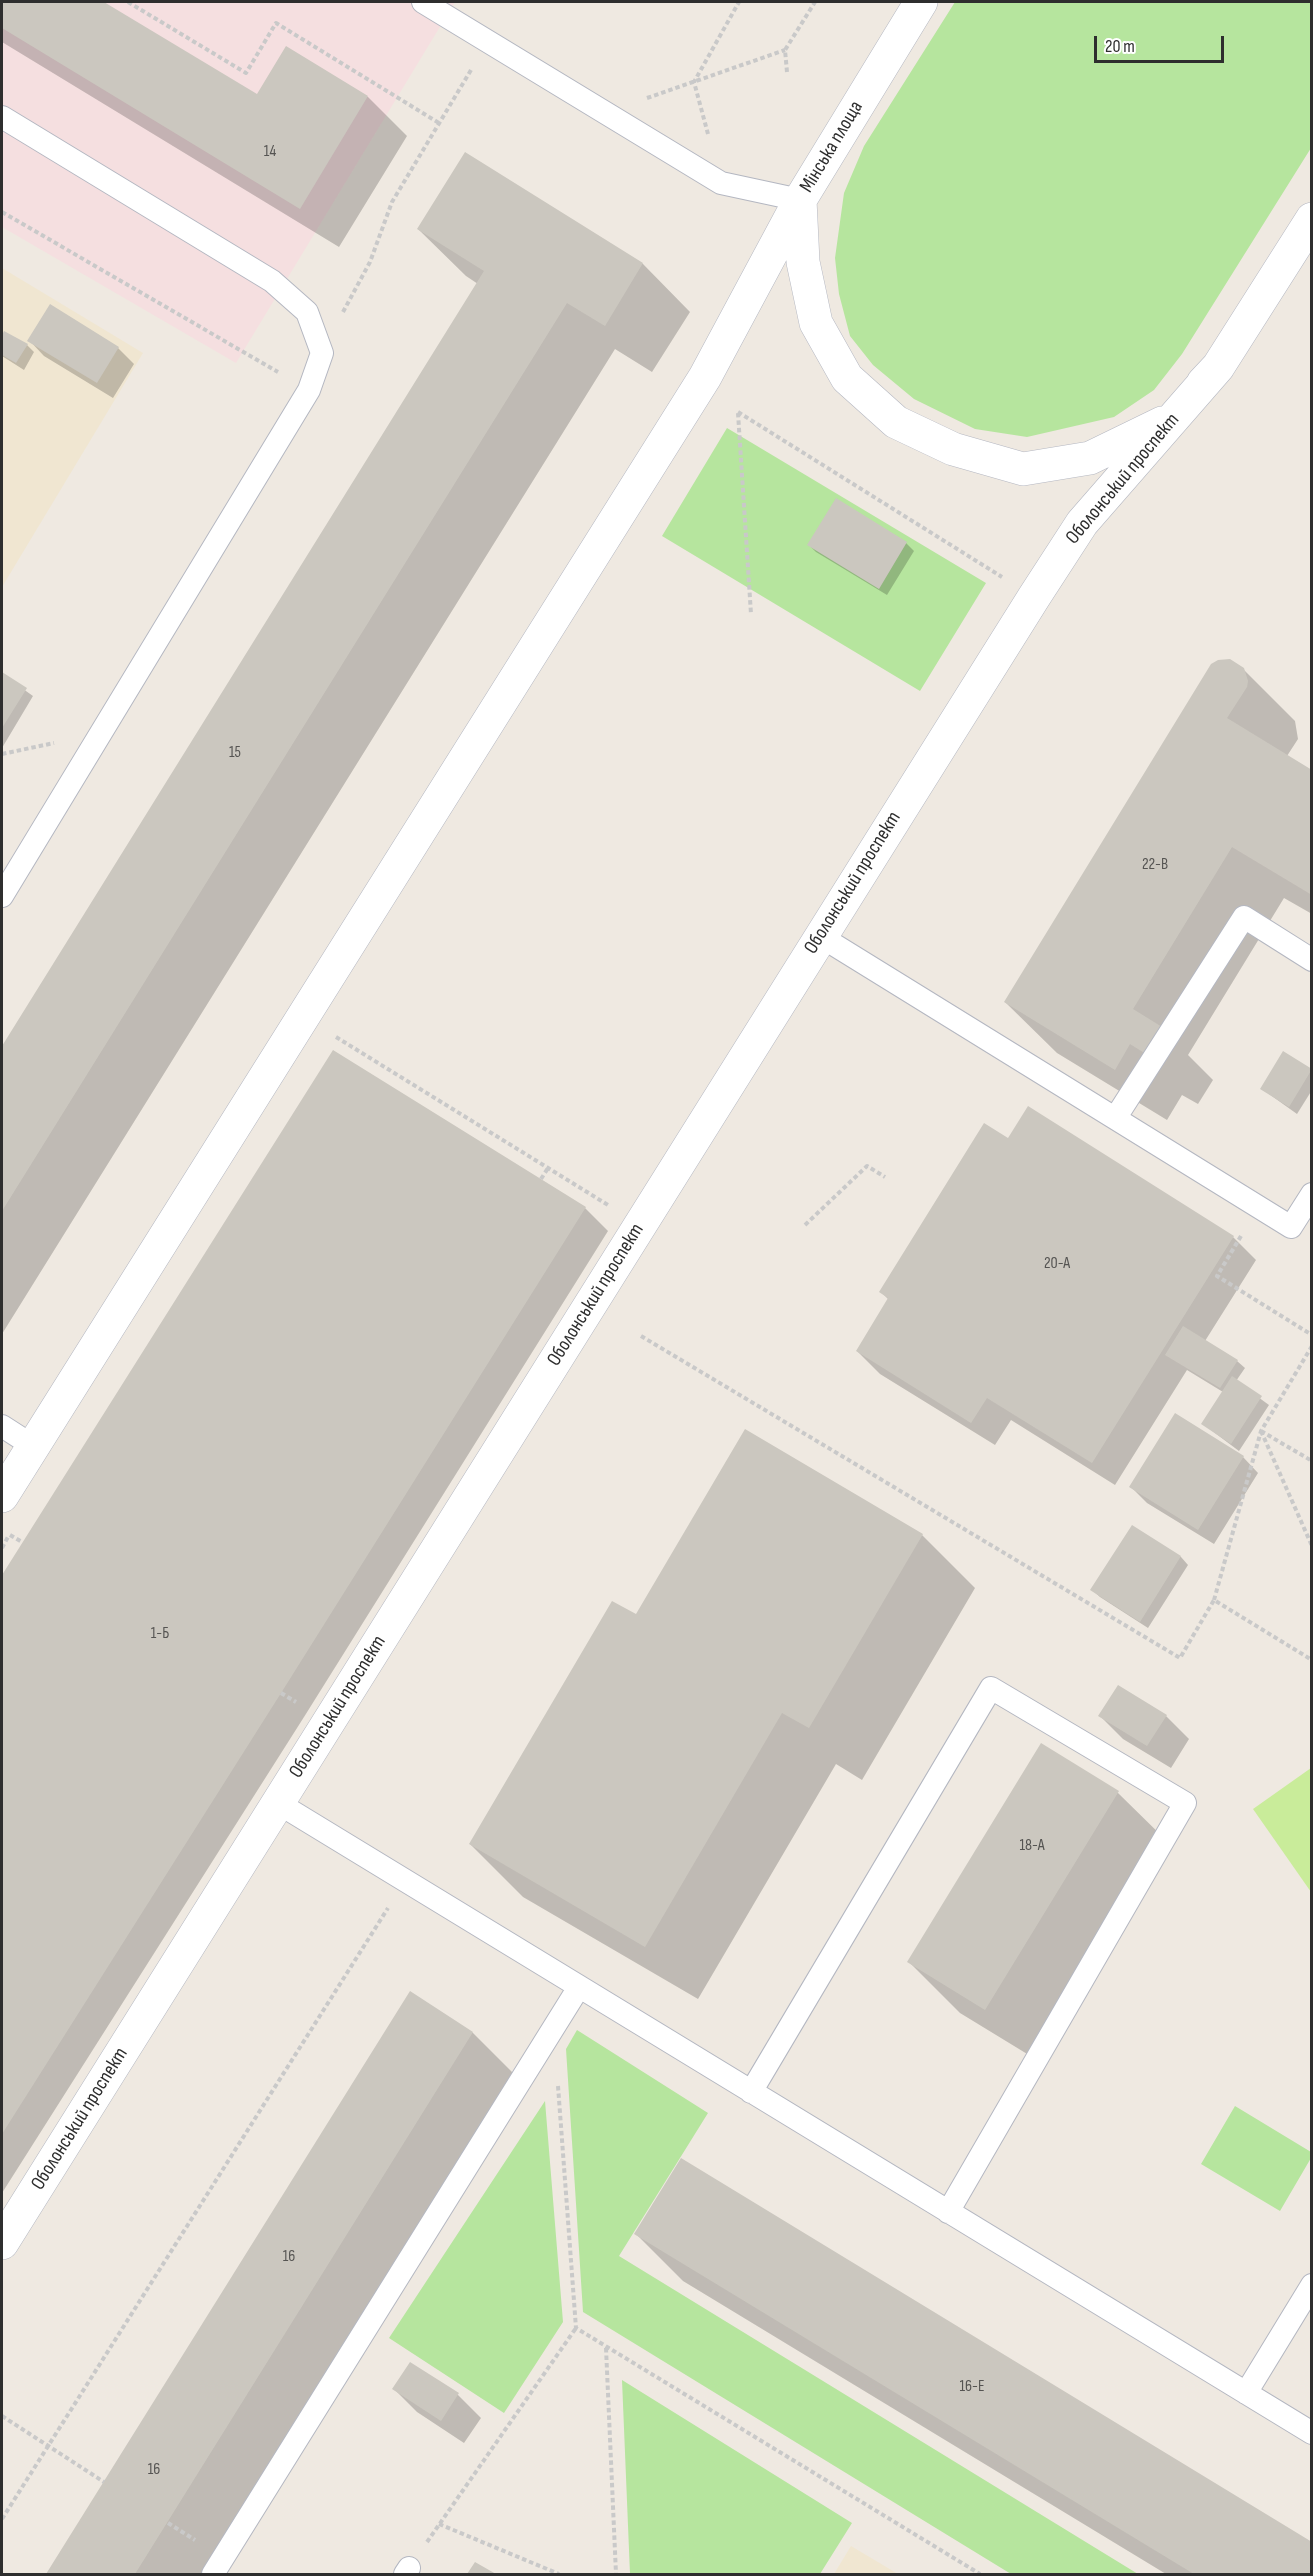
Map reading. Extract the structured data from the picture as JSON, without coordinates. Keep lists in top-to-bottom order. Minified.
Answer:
{"streets":{"main road":["Мінська площа","Оболонський проспект"]},"crossings":[["Мінська площа","Оболонський проспект"]],"house_numbers":["14","15","22-В","20-А","1-Б","18-А","16","16-Е","16"],"scale_bar":"20 m"}
